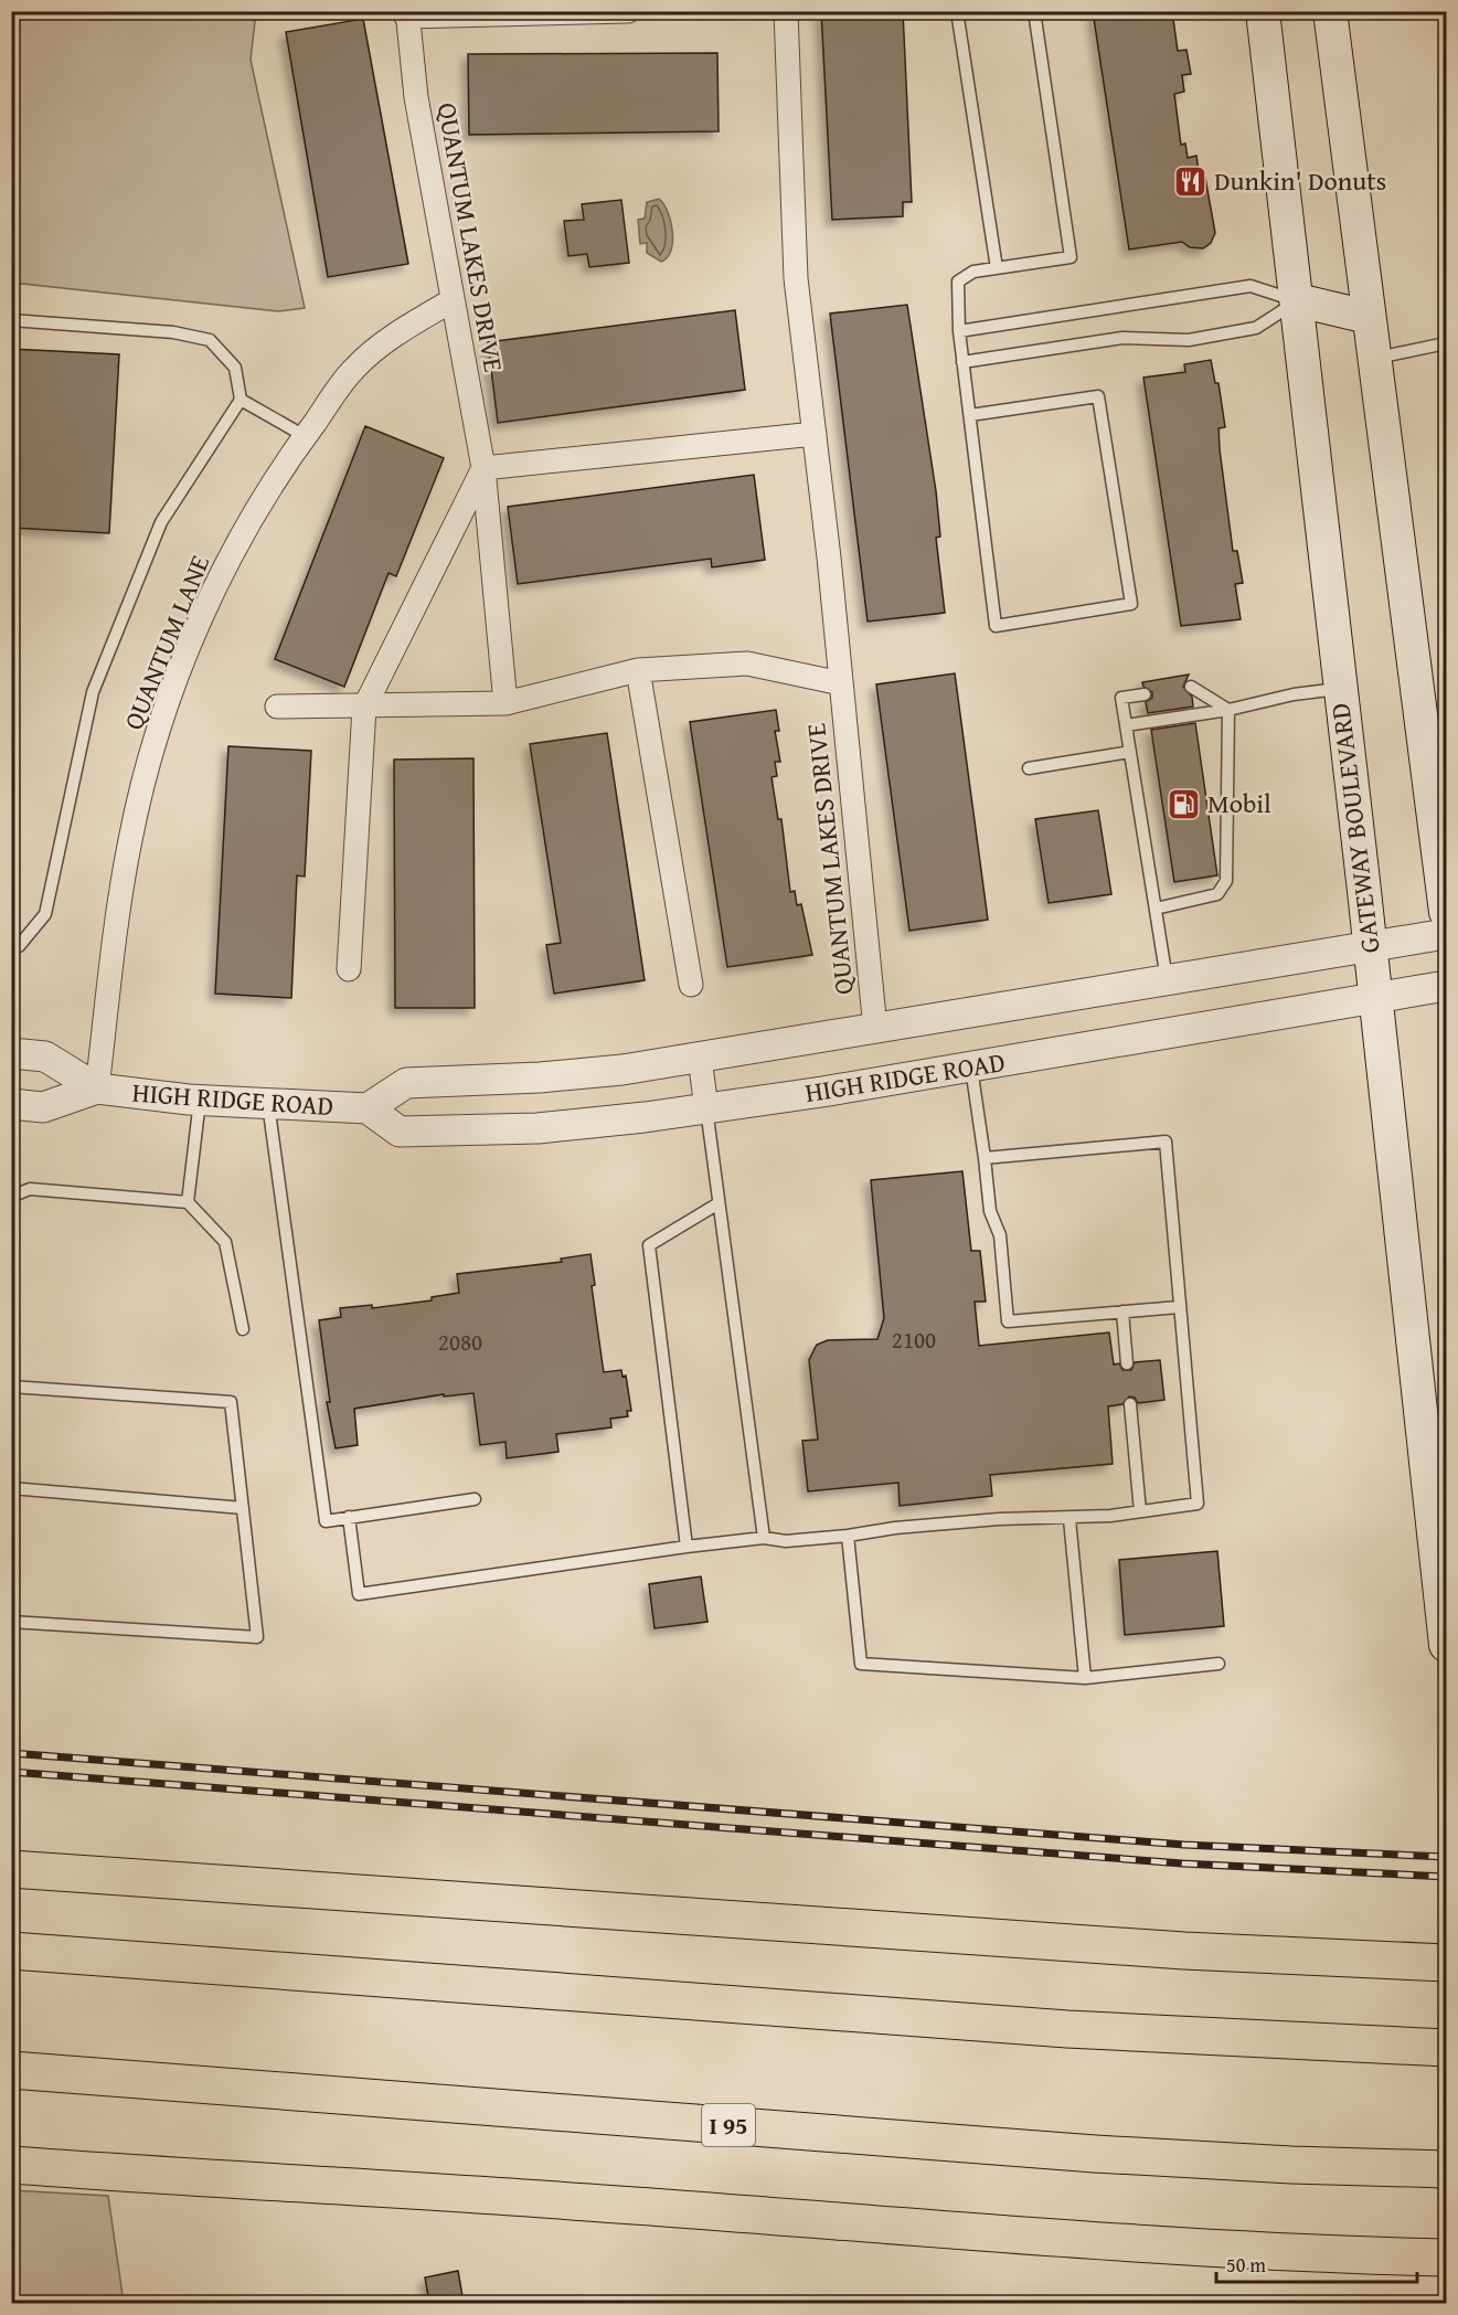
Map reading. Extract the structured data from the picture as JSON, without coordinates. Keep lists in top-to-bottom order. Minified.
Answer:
{"streets":{"highway":["I 95"],"main road":["GATEWAY BOULEVARD"],"street":["QUANTUM LAKES DRIVE","QUANTUM LANE","HIGH RIDGE ROAD"]},"crossings":[["QUANTUM LAKES DRIVE","QUANTUM LANE"],["QUANTUM LAKES DRIVE","HIGH RIDGE ROAD"],["QUANTUM LANE","HIGH RIDGE ROAD"],["GATEWAY BOULEVARD","HIGH RIDGE ROAD"]],"places":{"restaurant":["Dunkin' Donuts"],"fuel station":["Mobil"]},"house_numbers":["2100","2080"],"scale_bar":"50 m"}
